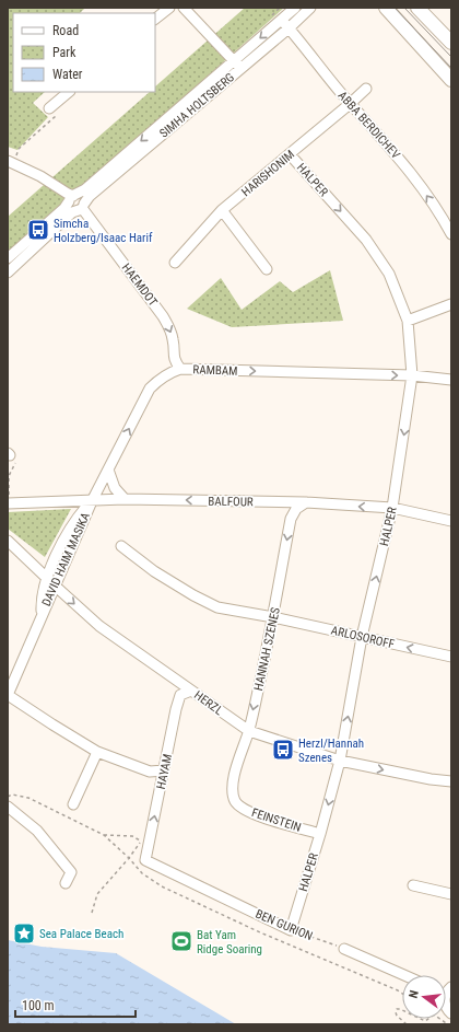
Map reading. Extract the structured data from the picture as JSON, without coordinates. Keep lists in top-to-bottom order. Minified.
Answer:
{"streets":{"street":["SIMHA HOLTSBERG","ABBA BERDICHEV","HARISHONIM","HALPER","HAEMDOT","RAMBAM","BALFOUR","DAVID HAIM MASIKA","ARLOSOROFF","HANNAH SZENES","HERZL","HAYAM","FEINSTEIN","BEN GURION"]},"crossings":[["SIMHA HOLTSBERG","ABBA BERDICHEV"],["SIMHA HOLTSBERG","HAEMDOT"],["ABBA BERDICHEV","HARISHONIM"],["HARISHONIM","HALPER"],["HALPER","RAMBAM"],["HALPER","BALFOUR"],["HALPER","ARLOSOROFF"],["HALPER","HERZL"],["HALPER","FEINSTEIN"],["HALPER","BEN GURION"],["HAEMDOT","RAMBAM"],["RAMBAM","BALFOUR"],["RAMBAM","DAVID HAIM MASIKA"],["BALFOUR","DAVID HAIM MASIKA"],["BALFOUR","HANNAH SZENES"],["DAVID HAIM MASIKA","HERZL"],["ARLOSOROFF","HANNAH SZENES"],["HANNAH SZENES","HERZL"],["HANNAH SZENES","FEINSTEIN"],["HERZL","HAYAM"],["HAYAM","BEN GURION"]],"one_way":["ABBA BERDICHEV","HAEMDOT","RAMBAM","BALFOUR","HANNAH SZENES","HERZL"],"places":{"bus stop":["Simcha Holzberg/Isaac Harif","Herzl/Hannah Szenes"],"place":["Sea Palace Beach"],"sports":["Bat Yam Ridge Soaring"]},"legend":["Road","Park","Water"],"scale_bar":"100 m","north":"left"}
